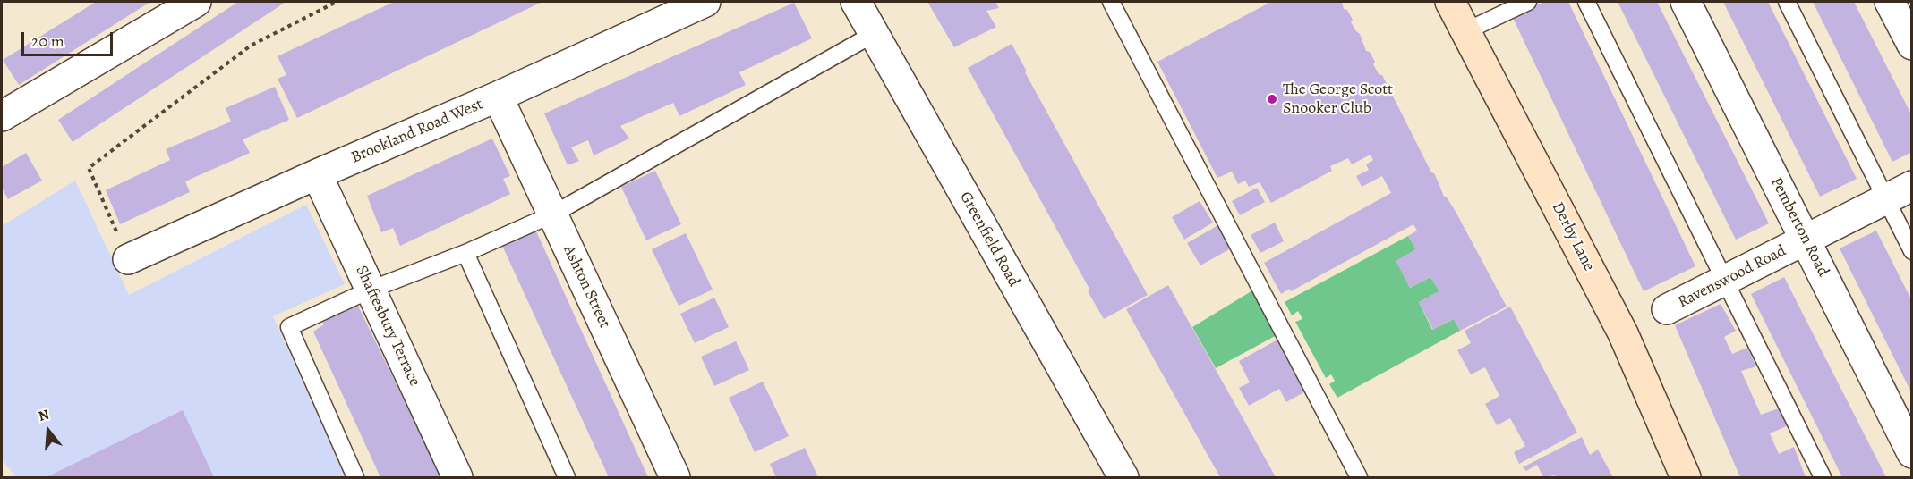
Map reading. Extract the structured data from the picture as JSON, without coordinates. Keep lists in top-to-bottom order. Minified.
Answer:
{"streets":{"street":["Brookland Road West","Pemberton Road","Derby Lane","Greenfield Road","Ravenswood Road","Ashton Street","Shaftesbury Terrace"]},"crossings":[["Brookland Road West","Ashton Street"],["Brookland Road West","Shaftesbury Terrace"],["Pemberton Road","Ravenswood Road"]],"places":["The George Scott Snooker Club"],"scale_bar":"20 m","north":"top"}
